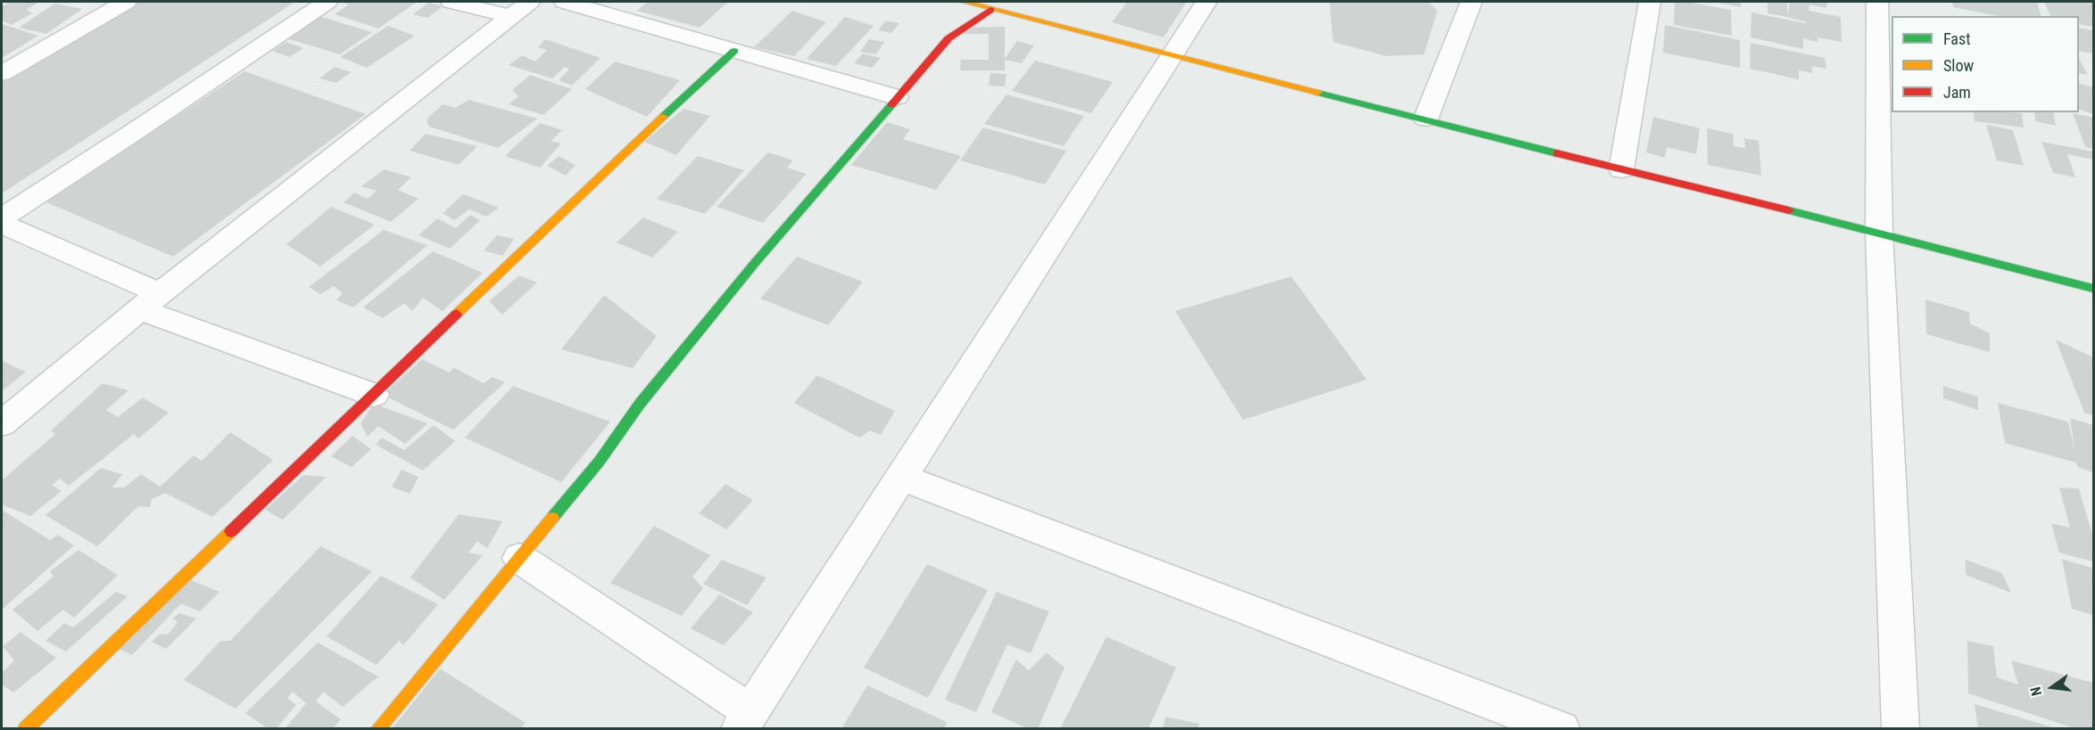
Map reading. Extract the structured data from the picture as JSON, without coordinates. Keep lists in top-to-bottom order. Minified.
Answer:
{"legend":["Fast","Slow","Jam"],"north":"left"}
